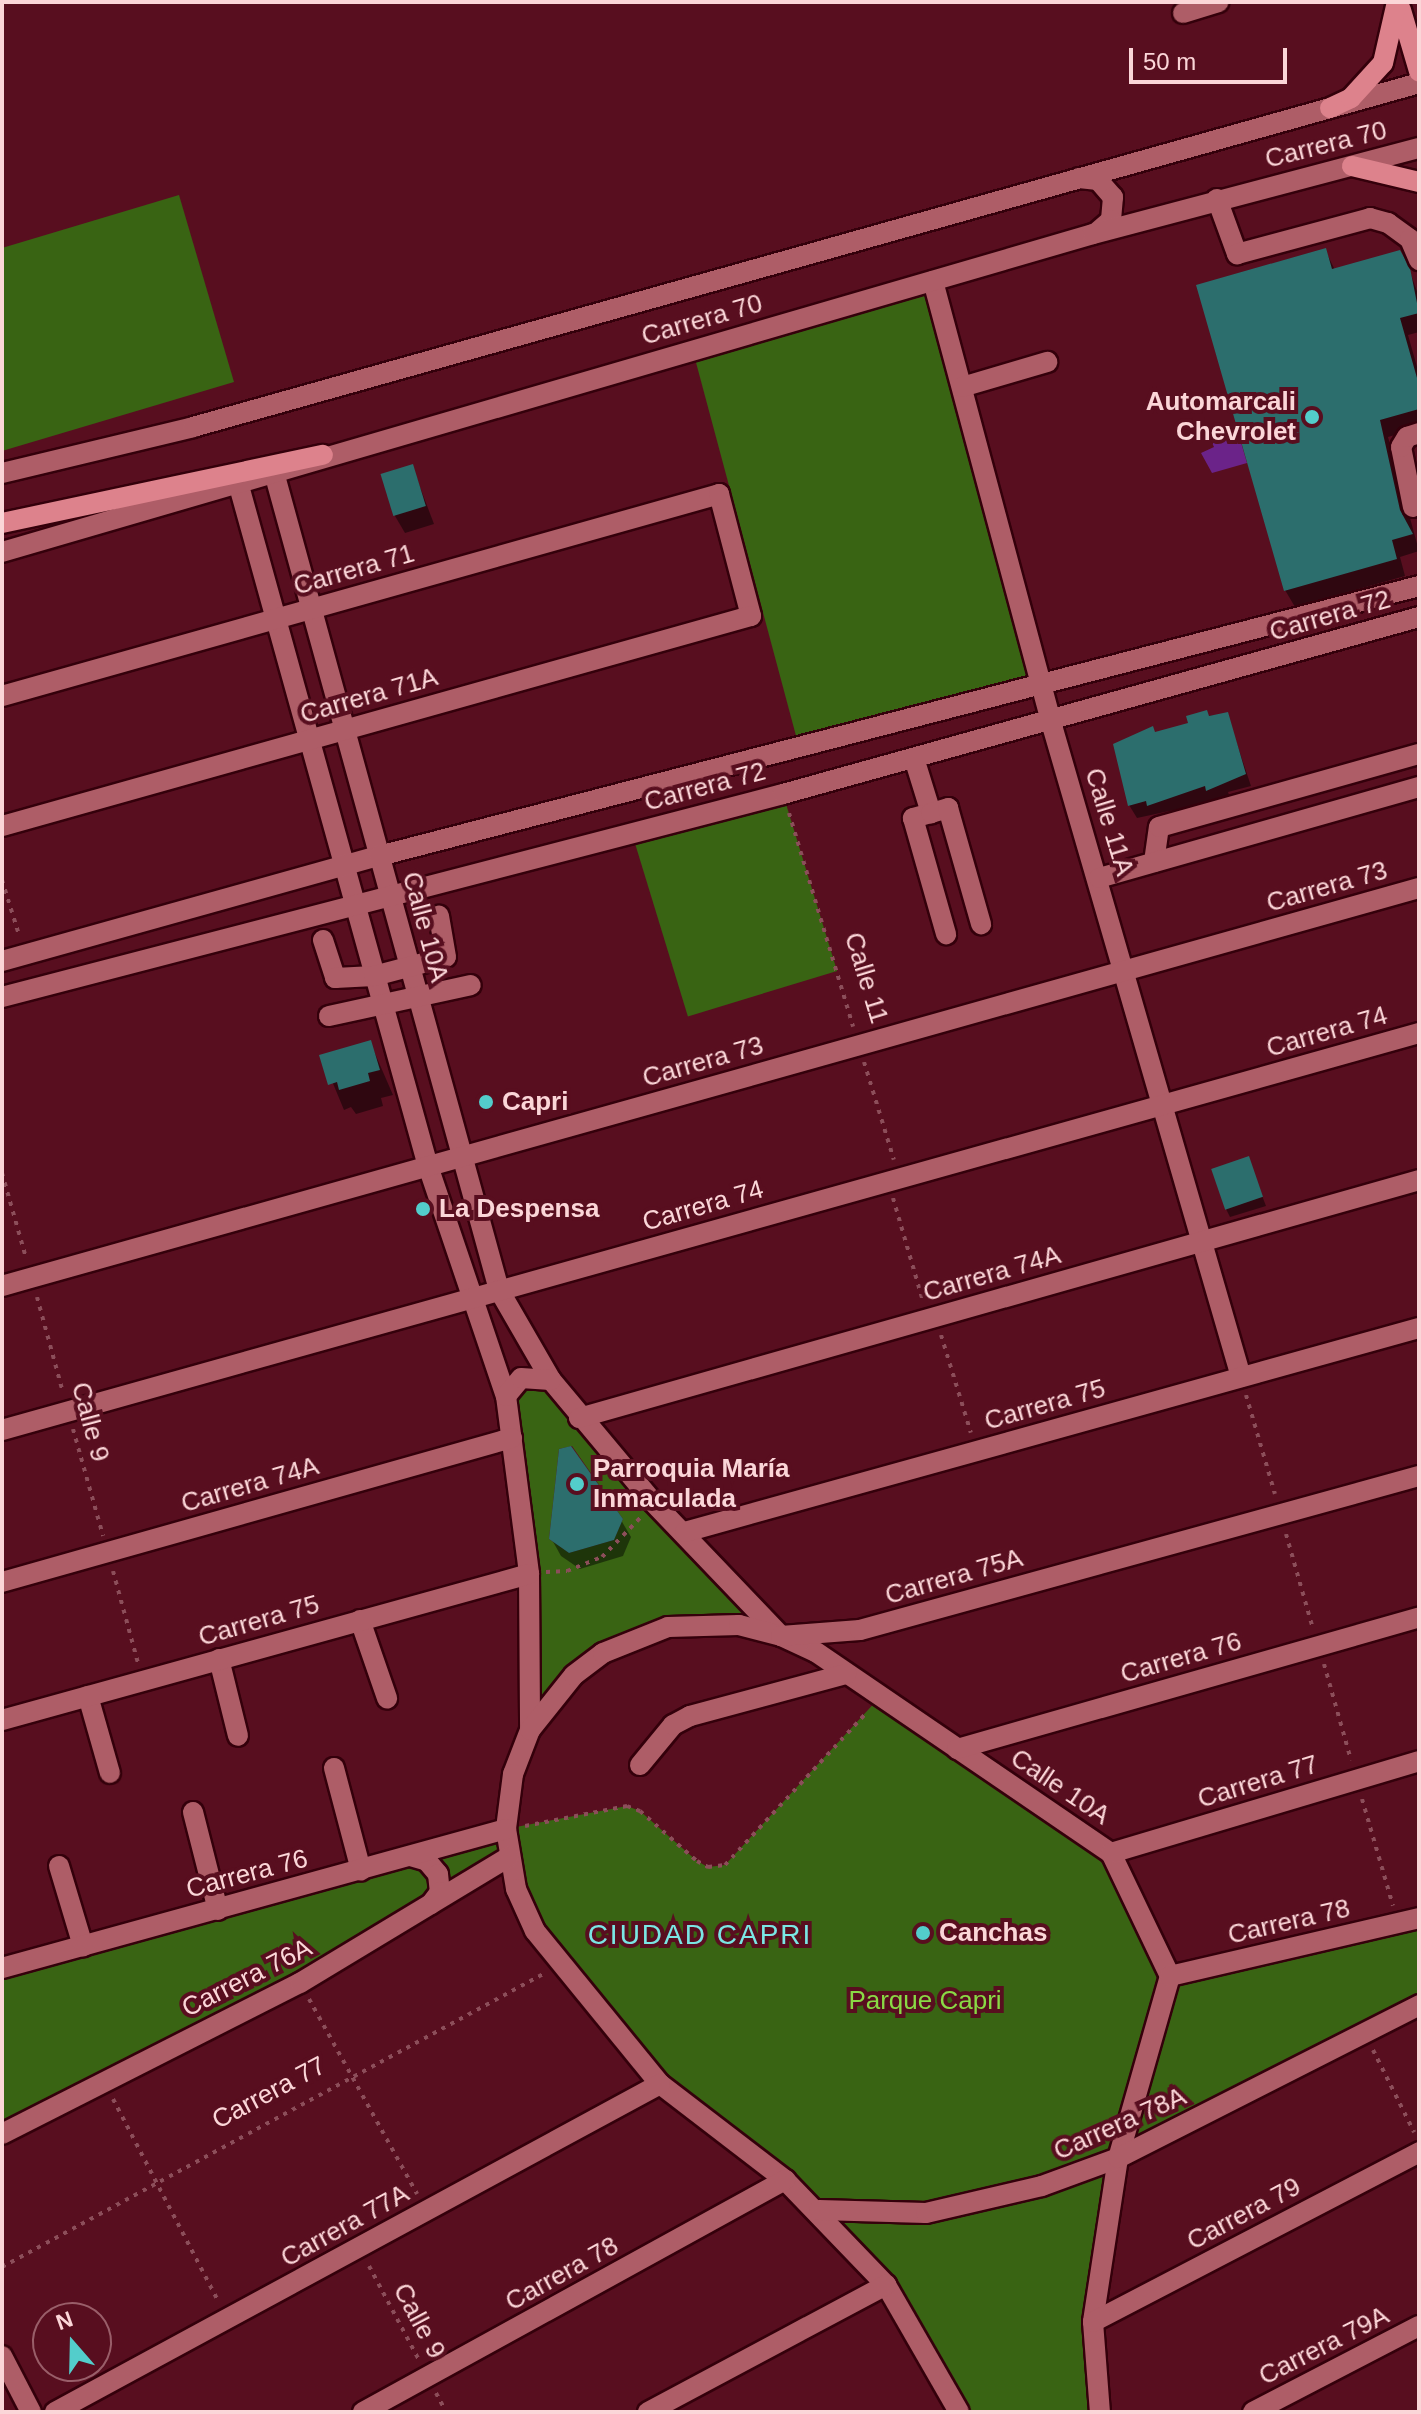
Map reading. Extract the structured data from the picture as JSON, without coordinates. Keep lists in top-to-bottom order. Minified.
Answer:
{"streets":{"street":["Carrera 70","Carrera 71","Carrera 72","Carrera 71A","Calle 11A","Carrera 73","Calle 10A","Carrera 74","Carrera 74A","Carrera 75","Carrera 75A","Carrera 76","Carrera 77","Carrera 78","Carrera 76A","Carrera 78A","Carrera 79","Carrera 77A","Carrera 79A"],"path":["Calle 11","Calle 9"]},"crossings":[["Carrera 70","Calle 11A"],["Carrera 70","Calle 10A"],["Carrera 71","Carrera 71A"],["Carrera 71","Calle 10A"],["Carrera 72","Calle 11A"],["Carrera 72","Calle 10A"],["Carrera 72","Calle 11"],["Carrera 71A","Calle 10A"],["Calle 11A","Carrera 73"],["Calle 11A","Carrera 74"],["Calle 11A","Carrera 74A"],["Calle 11A","Carrera 75"],["Carrera 73","Calle 10A"],["Carrera 73","Calle 11"],["Carrera 73","Calle 9"],["Calle 10A","Carrera 74"],["Calle 10A","Carrera 74A"],["Calle 10A","Carrera 75"],["Calle 10A","Carrera 75A"],["Calle 10A","Carrera 76"],["Calle 10A","Carrera 77"],["Calle 10A","Carrera 78"],["Calle 11","Carrera 74"],["Calle 11","Carrera 74A"],["Calle 11","Carrera 75"],["Carrera 74","Calle 9"],["Carrera 74A","Calle 9"],["Carrera 75","Calle 9"],["Calle 9","Carrera 78"],["Calle 9","Carrera 77A"]],"districts":["CIUDAD CAPRI"],"parks":["Parque Capri"],"places":["Automarcali Chevrolet","Capri","La Despensa","Parroquia María Inmaculada","Canchas"],"scale_bar":"50 m","north":"top"}
